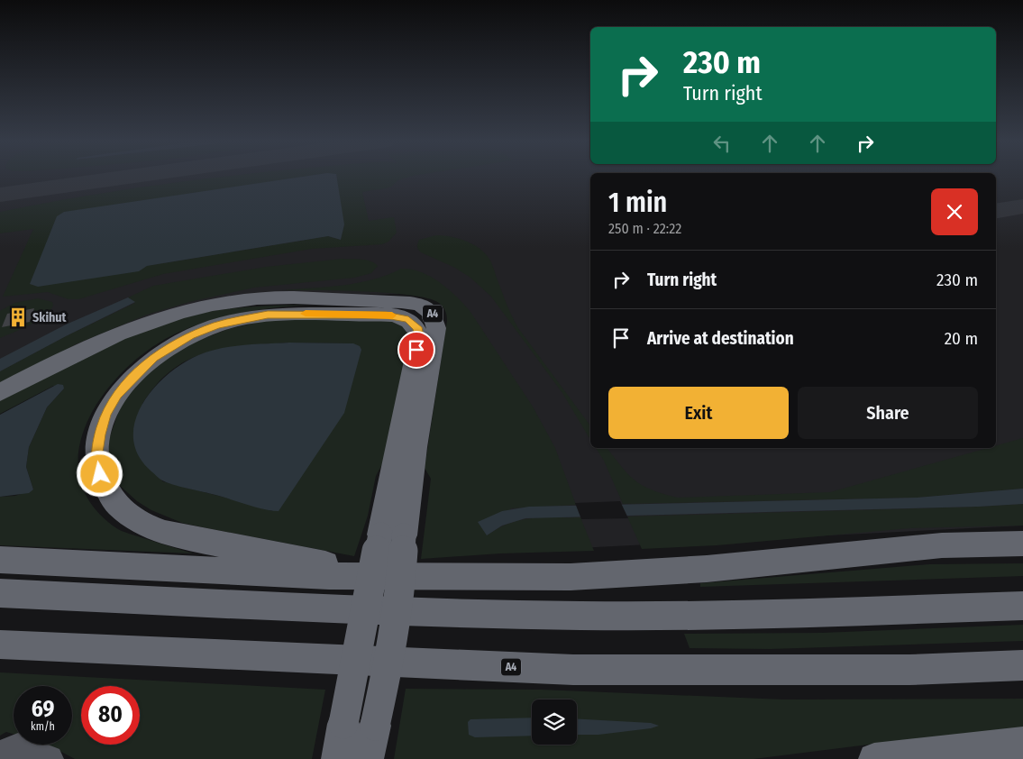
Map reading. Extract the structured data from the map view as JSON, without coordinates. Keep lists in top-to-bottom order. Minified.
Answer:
{"streets":{"highway":["A4"]},"places":{"building":["Skihut"]},"page":{"turn":["230 m","Turn right"],"heading":["1 min","250 m · 22:22"],"list":[{"name":"Turn right","value":"230 m"},{"name":"Arrive at destination","value":"20 m"}],"buttons":["Exit","Share"],"speed":"69 km/h","limit":"80"}}
